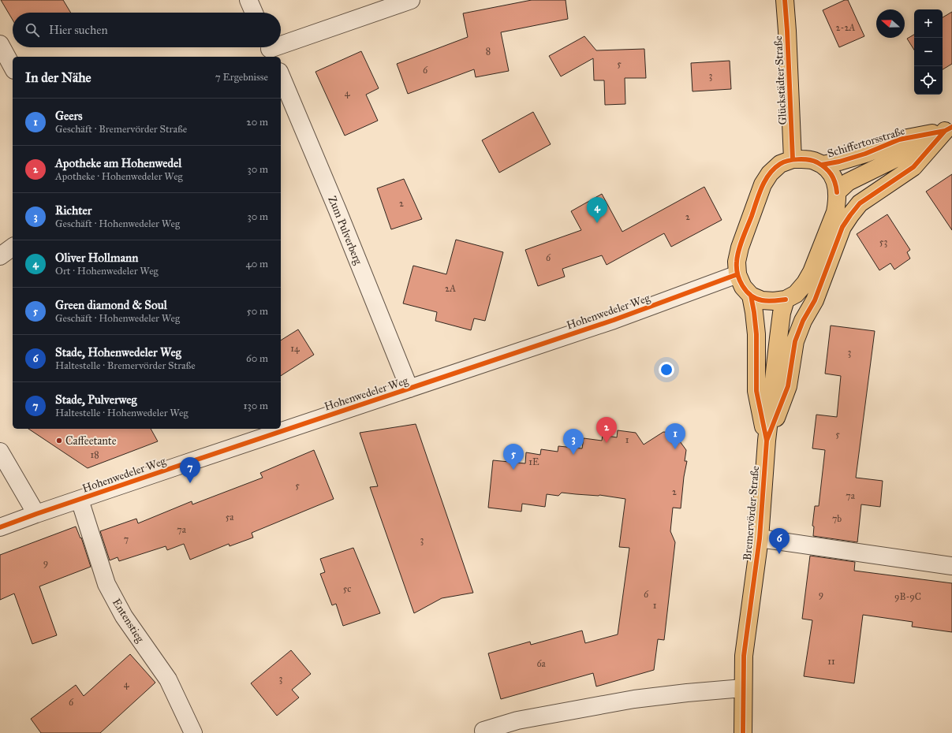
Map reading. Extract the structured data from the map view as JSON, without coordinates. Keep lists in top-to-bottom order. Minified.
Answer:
{"streets":{"main road":["Glückstädter Straße","Schiffertorsstraße","Bremervörder Straße"],"street":["Zum Pulverberg","Hohenwedeler Weg","Entenstieg"]},"crossings":[["Zum Pulverberg","Hohenwedeler Weg"],["Hohenwedeler Weg","Entenstieg"]],"places":["Caffeetante"],"house_numbers":["2-2A","8","5","6","3","4","2","2","53","6","2A","14","3","5","1","18","1E","5","2","7a","5a","7b","7a","7","3","9","5c","6","9","9B-9C","1","11","6a","3","4","6"],"north":"left","page":{"map_buttons":["+","−"],"search":"Hier suchen","heading":["In der Nähe","7 Ergebnisse"],"list":[{"mark":"1","name":"Geers","note":"Geschäft · Bremervörder Straße","value":"20 m"},{"mark":"2","name":"Apotheke am Hohenwedel","note":"Apotheke · Hohenwedeler Weg","value":"30 m"},{"mark":"3","name":"Richter","note":"Geschäft · Hohenwedeler Weg","value":"30 m"},{"mark":"4","name":"Oliver Hollmann","note":"Ort · Hohenwedeler Weg","value":"40 m"},{"mark":"5","name":"Green diamond & Soul","note":"Geschäft · Hohenwedeler Weg","value":"50 m"},{"mark":"6","name":"Stade, Hohenwedeler Weg","note":"Haltestelle · Bremervörder Straße","value":"60 m"},{"mark":"7","name":"Stade, Pulverweg","note":"Haltestelle · Hohenwedeler Weg","value":"130 m"}],"pins":["4","2","1","3","5","7","6"]}}
